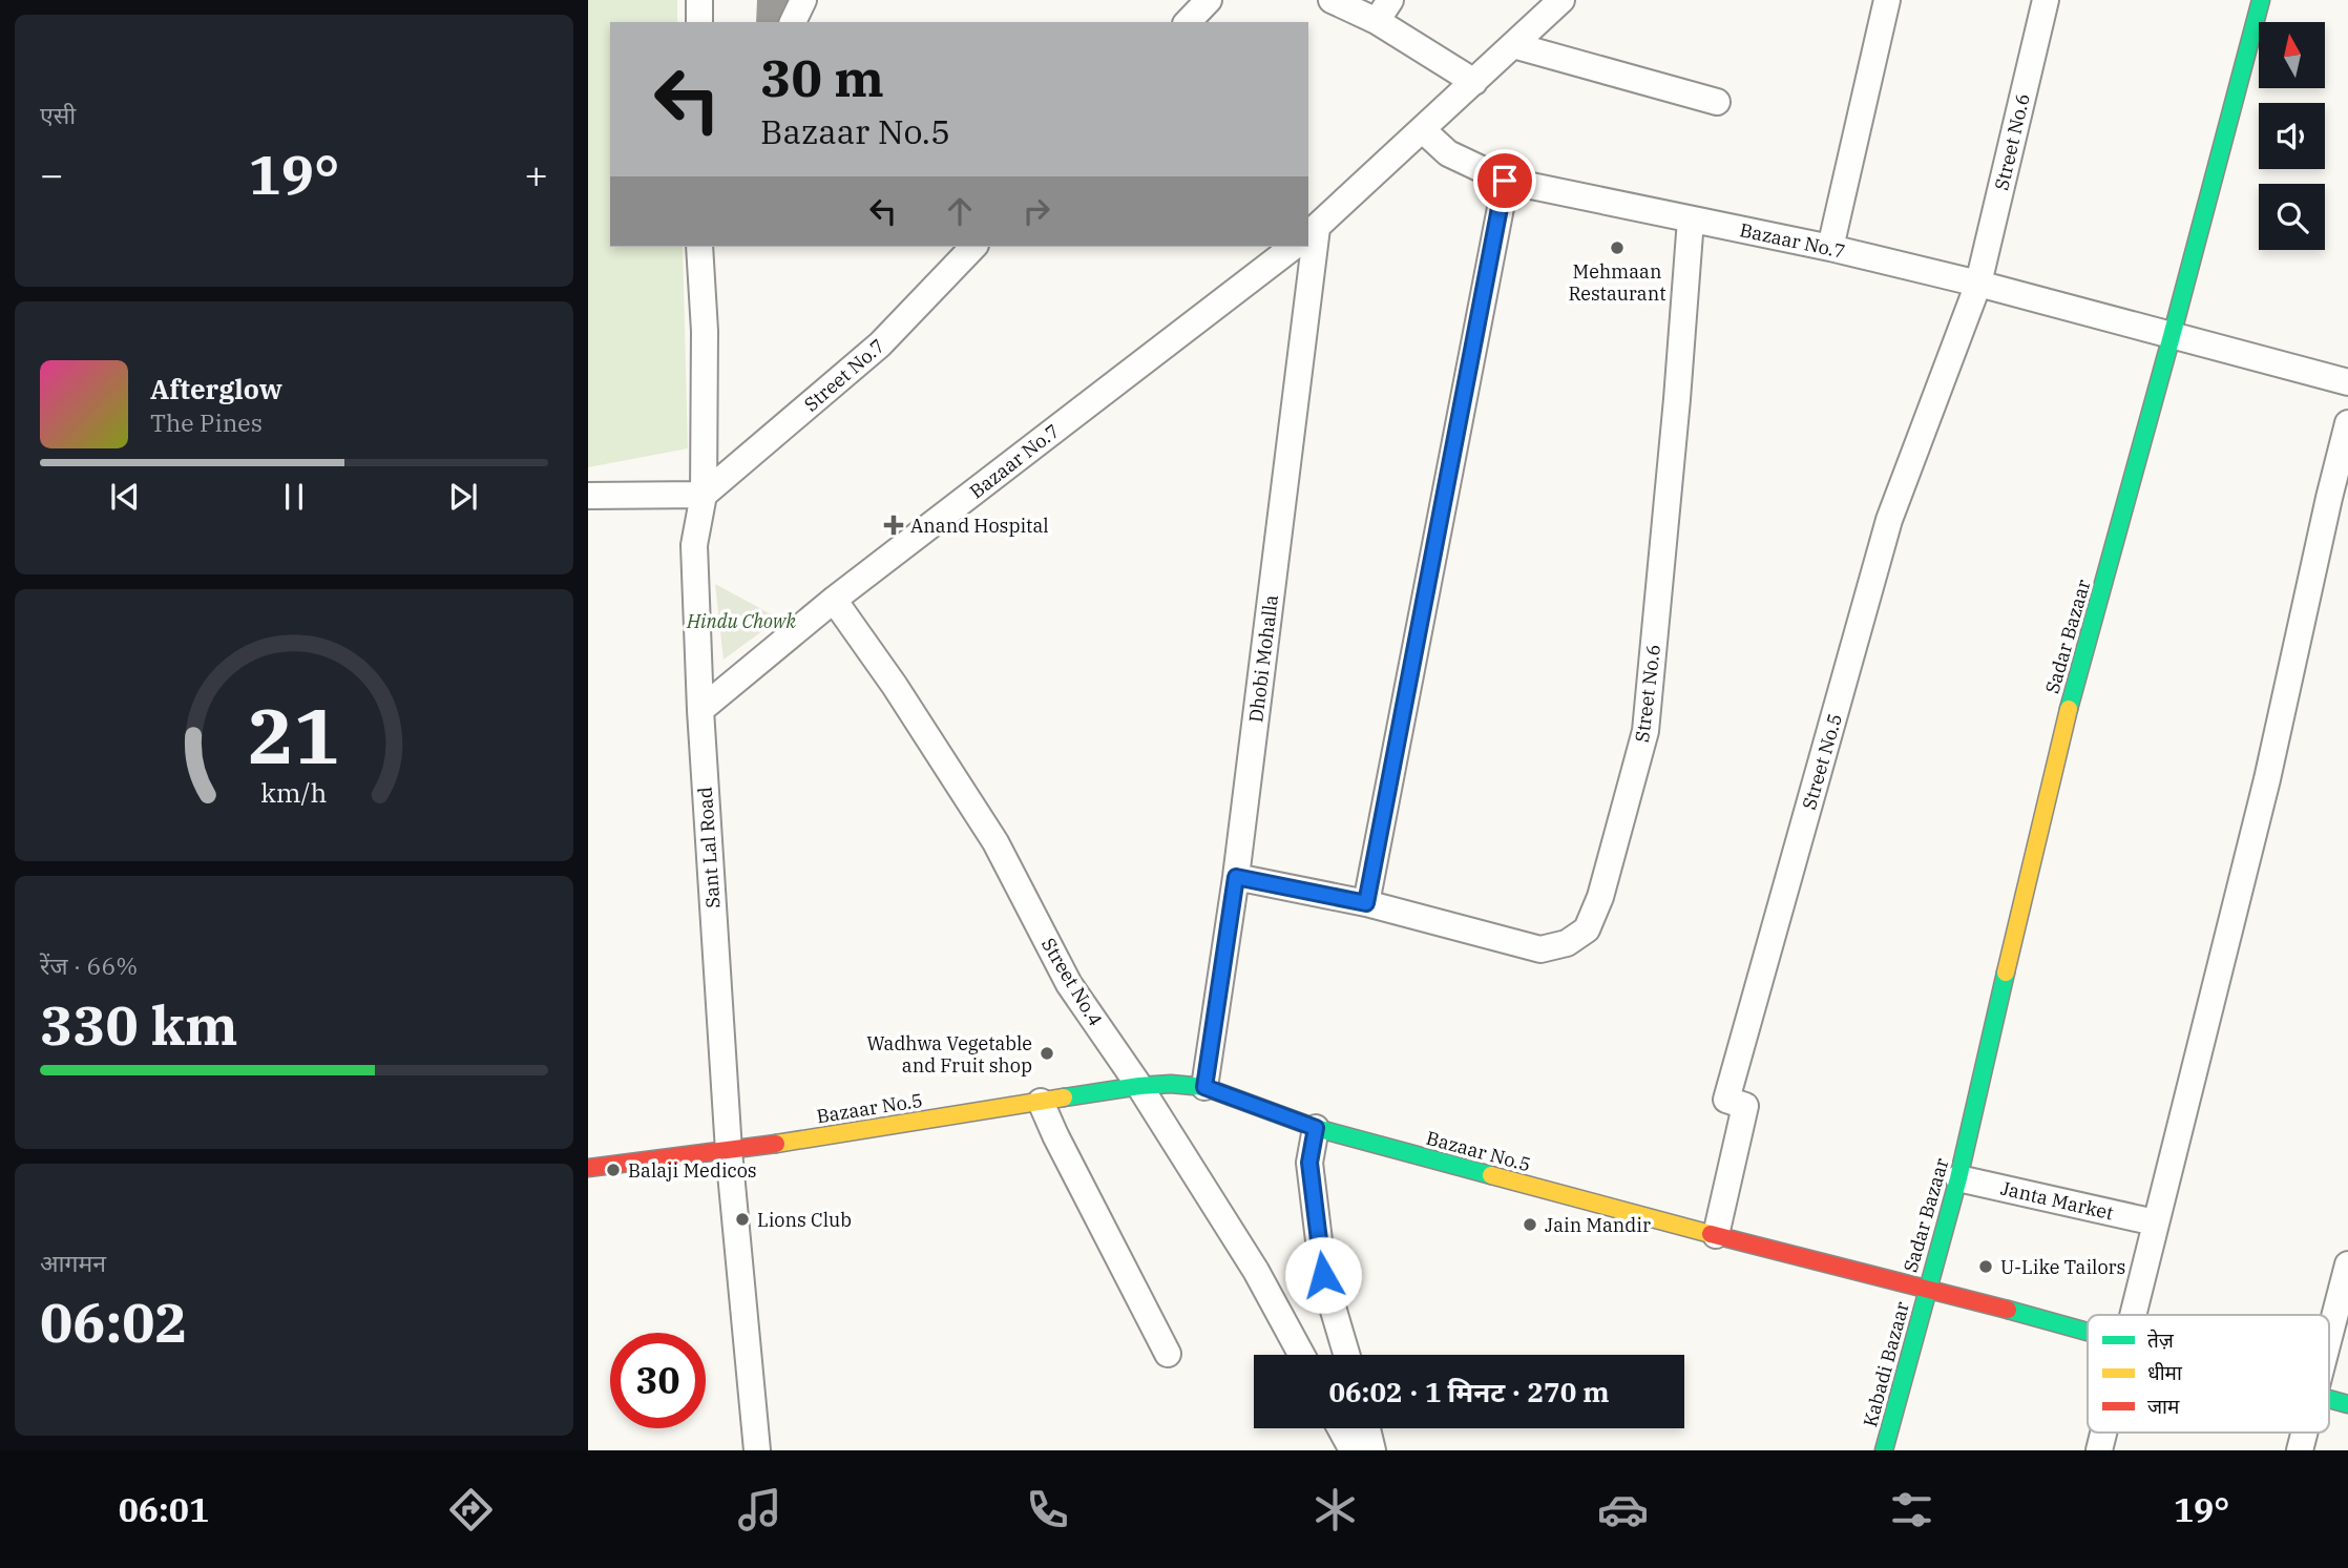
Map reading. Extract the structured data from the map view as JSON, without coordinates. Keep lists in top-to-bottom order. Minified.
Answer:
{"streets":{"street":["Street No.6","Bazaar No.7","Street No.7","Sadar Bazaar","Dhobi Mohalla","Street No.5","Sant Lal Road","Street No.4","Bazaar No.5","Janta Market","Kabadi Bazaar"]},"crossings":[["Street No.6","Bazaar No.7"],["Street No.6","Dhobi Mohalla"],["Street No.6","Street No.5"],["Bazaar No.7","Sadar Bazaar"],["Bazaar No.7","Street No.5"],["Bazaar No.7","Sant Lal Road"],["Bazaar No.7","Street No.4"],["Street No.7","Sant Lal Road"],["Sadar Bazaar","Bazaar No.5"],["Sadar Bazaar","Janta Market"],["Sadar Bazaar","Kabadi Bazaar"],["Dhobi Mohalla","Bazaar No.5"],["Street No.5","Bazaar No.5"],["Sant Lal Road","Bazaar No.5"],["Street No.4","Bazaar No.5"],["Bazaar No.5","Kabadi Bazaar"]],"parks":["Hindu Chowk"],"places":{"other":["Mehmaan Restaurant","Wadhwa Vegetable and Fruit shop","Balaji Medicos","Lions Club","Jain Mandir","U-Like Tailors"],"health":["Anand Hospital"]},"legend":["तेज़","धीमा","जाम"],"north":"top","page":{"tile":["एसी",["रेंज · 66%","330 km"],["आगमन","06:02"]],"turn":["30 m","Bazaar No.5"],"heat":["−","19°","+"],"song":["Afterglow","The Pines"],"limit":"30","trip":"06:02 · 1 मिनट · 270 m","tabs":["06:01","19°"],"gauge":["21","km/h"]}}
